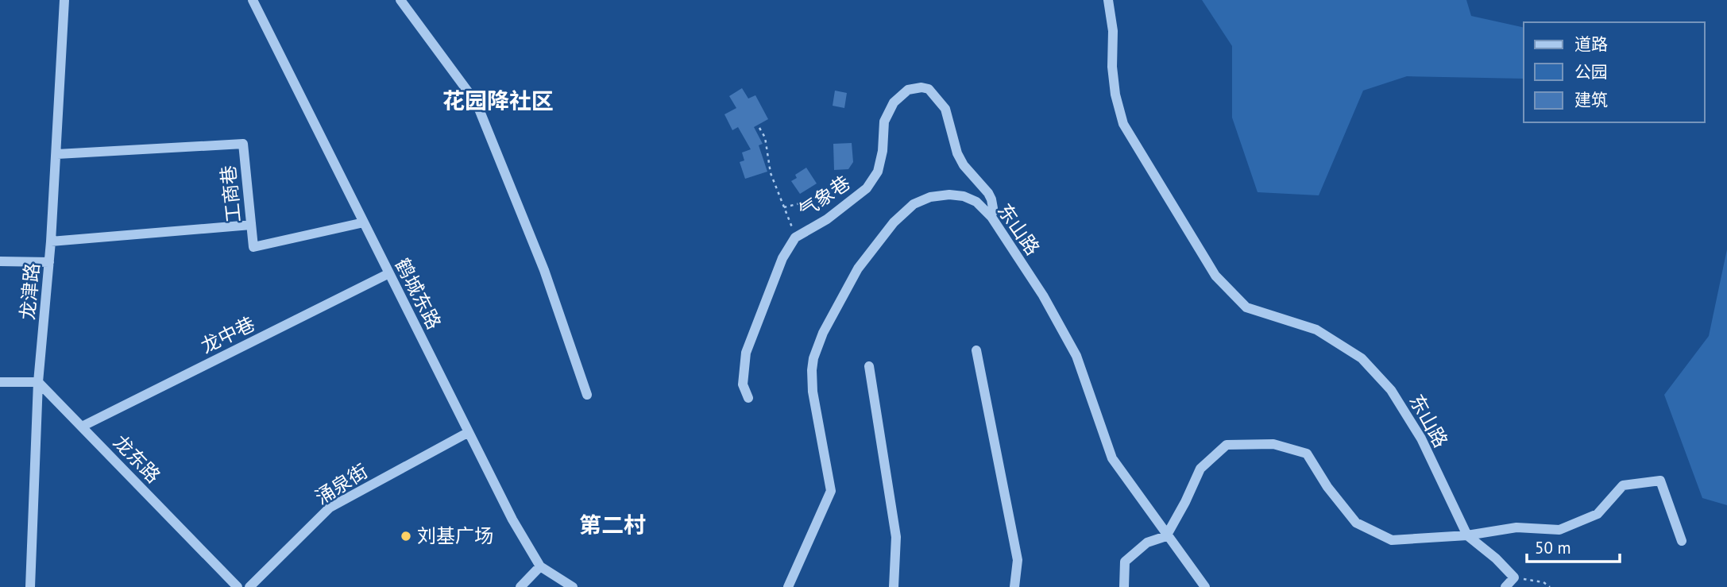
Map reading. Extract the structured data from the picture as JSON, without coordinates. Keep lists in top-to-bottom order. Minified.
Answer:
{"streets":{"street":["工商巷","气象巷","东山路","龙津路","鹤城东路","龙中巷","龙东路","涌泉街"]},"crossings":[["工商巷","龙津路"],["工商巷","鹤城东路"],["气象巷","东山路"],["龙津路","龙东路"],["鹤城东路","龙中巷"],["鹤城东路","涌泉街"],["龙中巷","龙东路"]],"districts":["花园降社区","第二村"],"places":["刘基广场"],"legend":["道路","公园","建筑"],"scale_bar":"50 m"}
